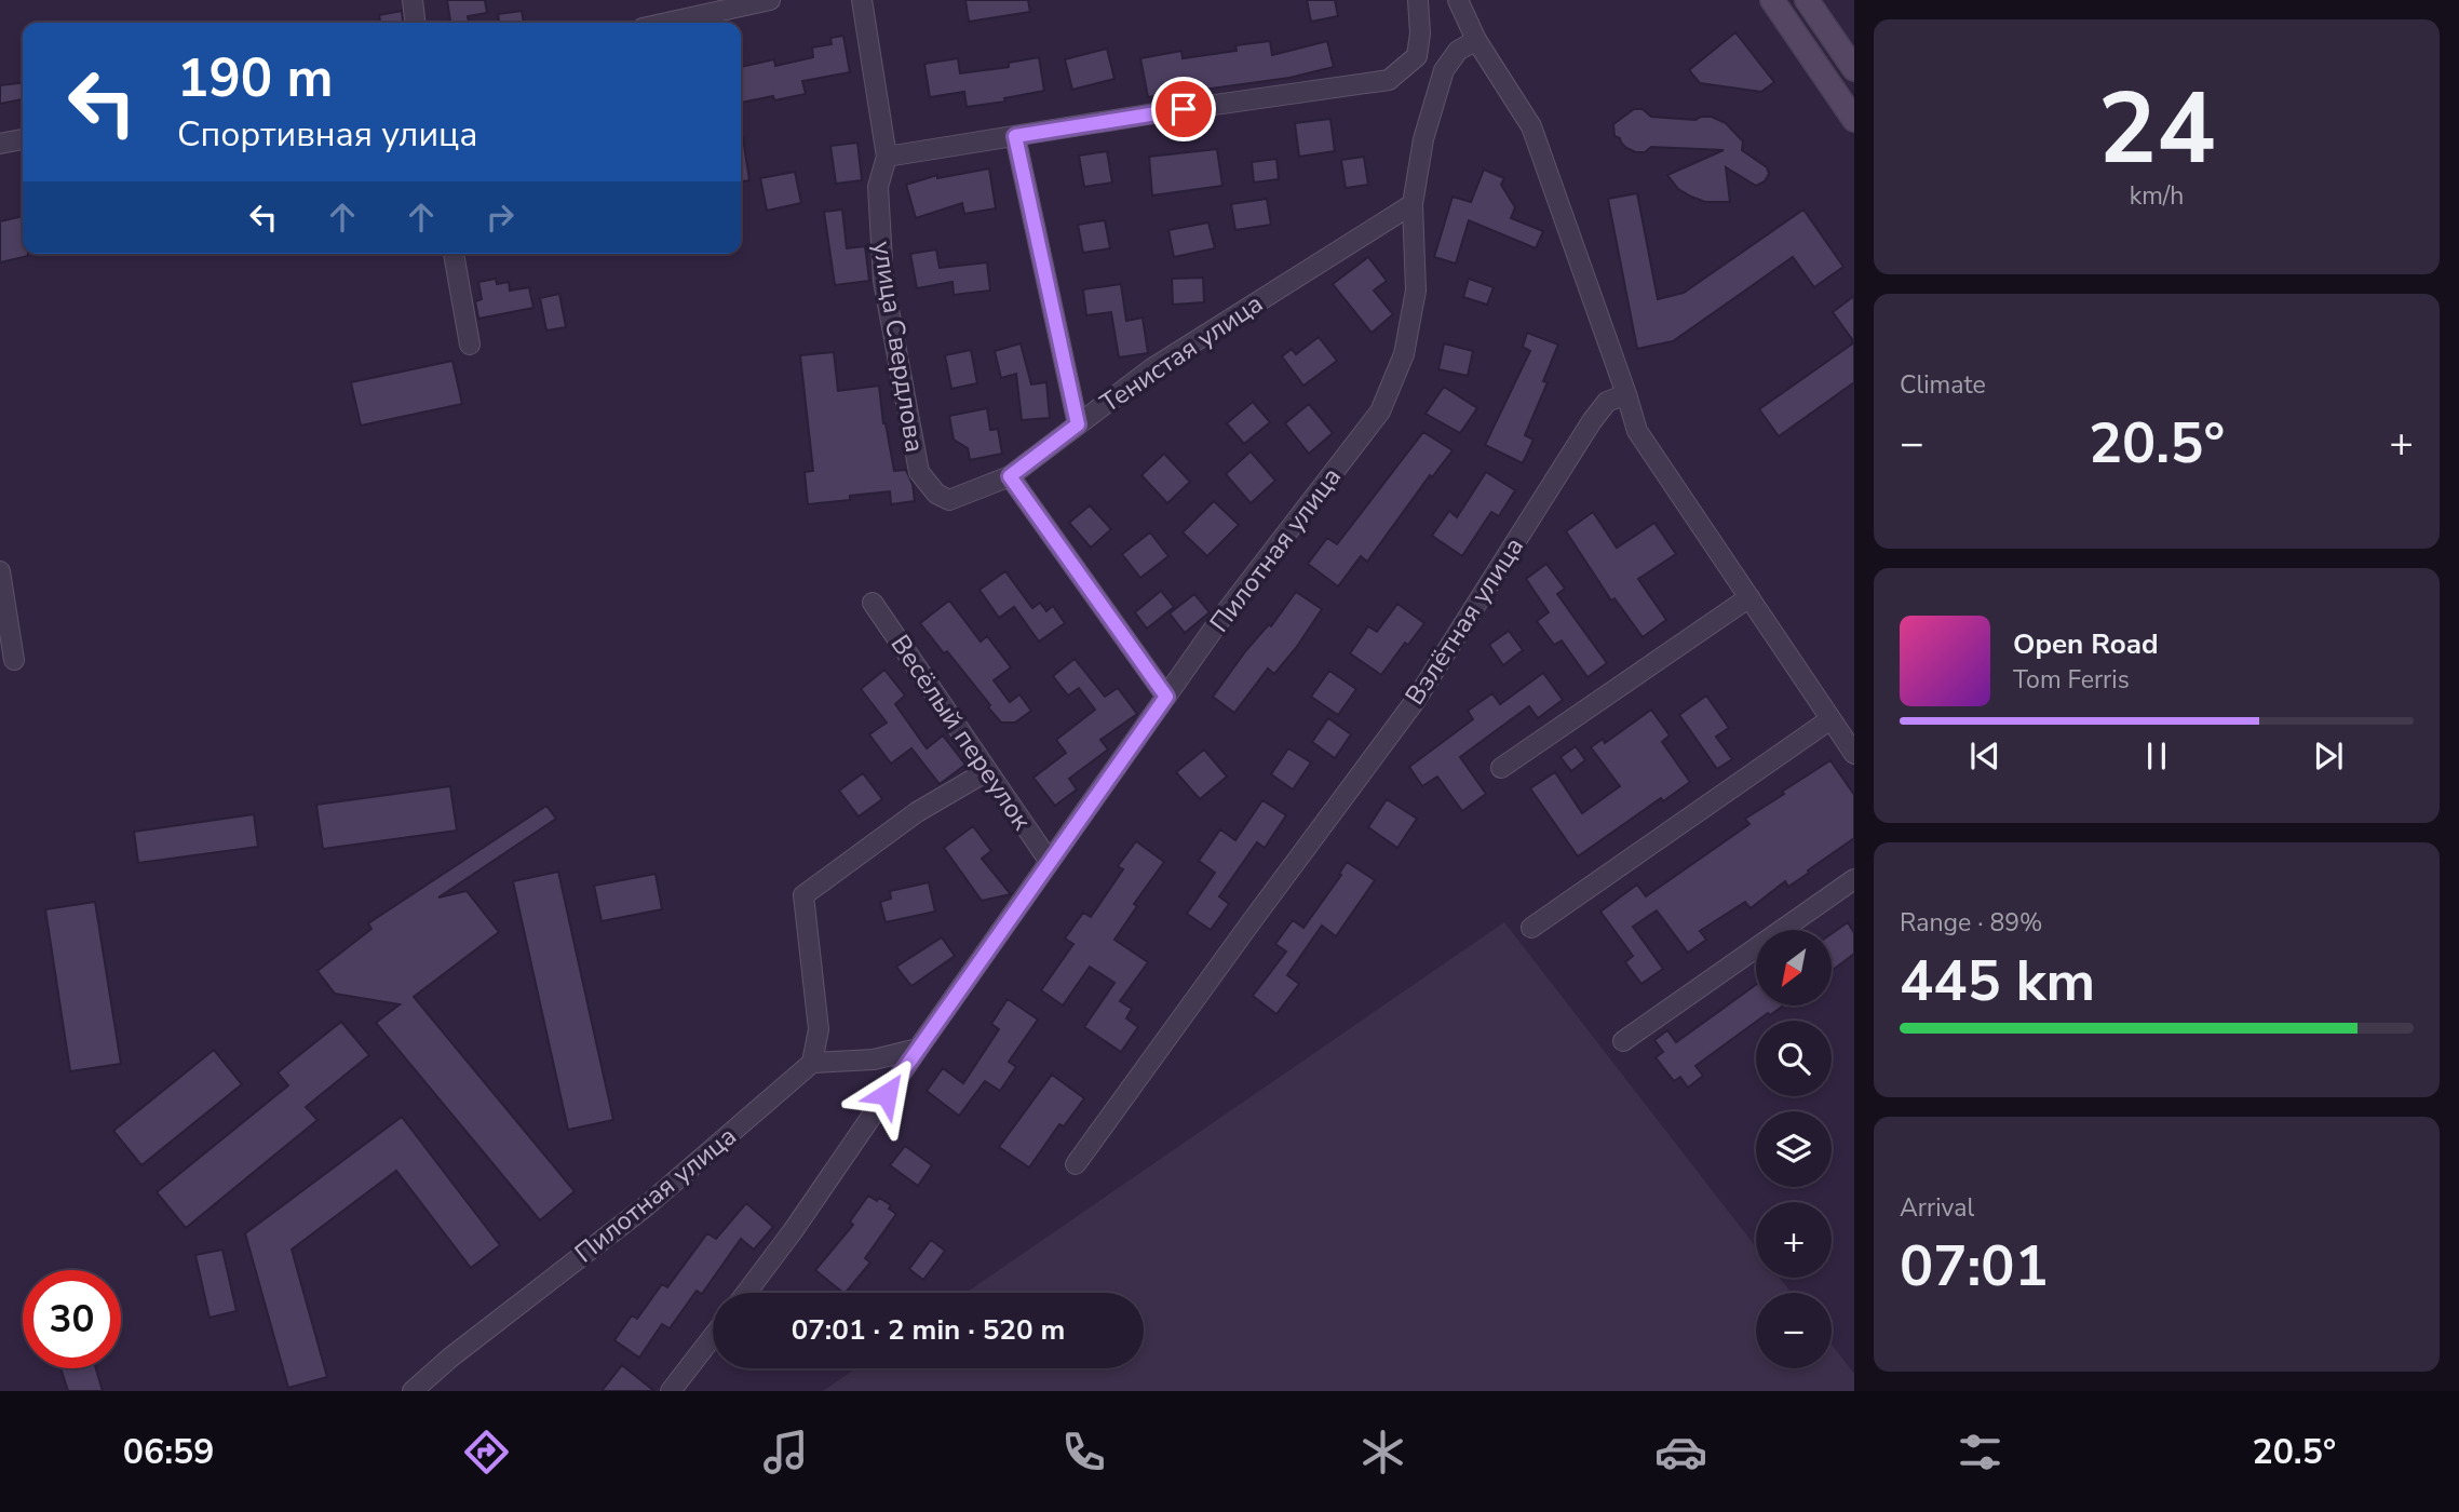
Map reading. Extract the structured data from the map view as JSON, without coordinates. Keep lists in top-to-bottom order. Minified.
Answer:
{"streets":{"street":["улица Свердлова","Тенистая улица","Пилотная улица","Взлётная улица","Весёлый переулок"]},"crossings":[["улица Свердлова","Тенистая улица"],["Тенистая улица","Пилотная улица"],["Пилотная улица","Весёлый переулок"]],"north":"bottom left","page":{"tile":[["24","km/h"],"Climate",["Range · 89%","445 km"],["Arrival","07:01"]],"turn":["190 m","Спортивная улица"],"heat":["−","20.5°","+"],"song":["Open Road","Tom Ferris"],"map_buttons":["+","−"],"limit":"30","trip":"07:01 · 2 min · 520 m","tabs":["06:59","20.5°"]}}
